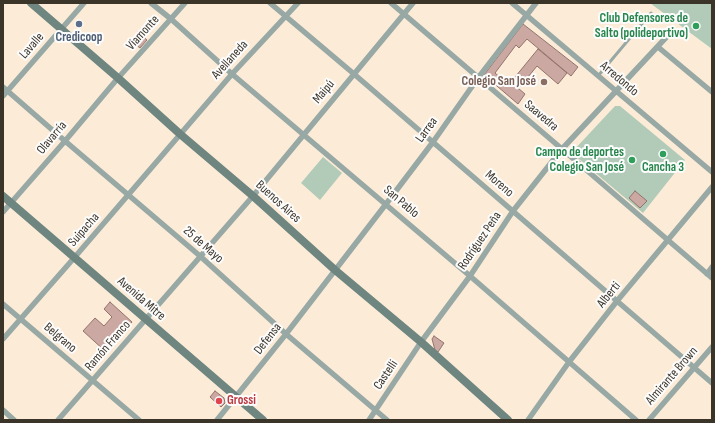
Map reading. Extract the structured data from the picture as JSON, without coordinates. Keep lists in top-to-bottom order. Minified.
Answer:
{"streets":{"street":["Viamonte","Lavalle","Avellaneda","Arredondo","Maipú","Saavedra","Larrea","Olavarría","Moreno","Buenos Aires","San Pablo","Suipacha","Rodríguez Peña","25 de Mayo","Alberti","Avenida Mitre","Belgrano","Defensa","Ramón Franco","Castelli","Almirante Brown"]},"crossings":[["Viamonte","Olavarría"],["Viamonte","Buenos Aires"],["Viamonte","San Pablo"],["Lavalle","Buenos Aires"],["Lavalle","25 de Mayo"],["Avellaneda","Moreno"],["Avellaneda","Buenos Aires"],["Avellaneda","San Pablo"],["Avellaneda","Suipacha"],["Arredondo","Larrea"],["Arredondo","Rodríguez Peña"],["Maipú","Saavedra"],["Maipú","Moreno"],["Maipú","Buenos Aires"],["Maipú","San Pablo"],["Maipú","Ramón Franco"],["Saavedra","Larrea"],["Saavedra","Rodríguez Peña"],["Saavedra","Alberti"],["Larrea","Moreno"],["Larrea","Buenos Aires"],["Larrea","San Pablo"],["Larrea","Defensa"],["Olavarría","Buenos Aires"],["Olavarría","25 de Mayo"],["Olavarría","Avenida Mitre"],["Moreno","Rodríguez Peña"],["Moreno","Alberti"],["Moreno","Almirante Brown"],["Buenos Aires","Suipacha"],["Buenos Aires","Rodríguez Peña"],["Buenos Aires","Defensa"],["Buenos Aires","Ramón Franco"],["Buenos Aires","Castelli"],["San Pablo","Rodríguez Peña"],["San Pablo","Alberti"],["Suipacha","25 de Mayo"],["Suipacha","Avenida Mitre"],["Suipacha","Belgrano"],["Rodríguez Peña","Castelli"],["25 de Mayo","Defensa"],["25 de Mayo","Ramón Franco"],["25 de Mayo","Castelli"],["Avenida Mitre","Defensa"],["Avenida Mitre","Ramón Franco"],["Belgrano","Ramón Franco"]],"places":["Credicoop","Club Defensores de Salto (polideportivo)","Colegio San José","Cancha 3","Campo de deportes Colegio San José","Grossi"]}
